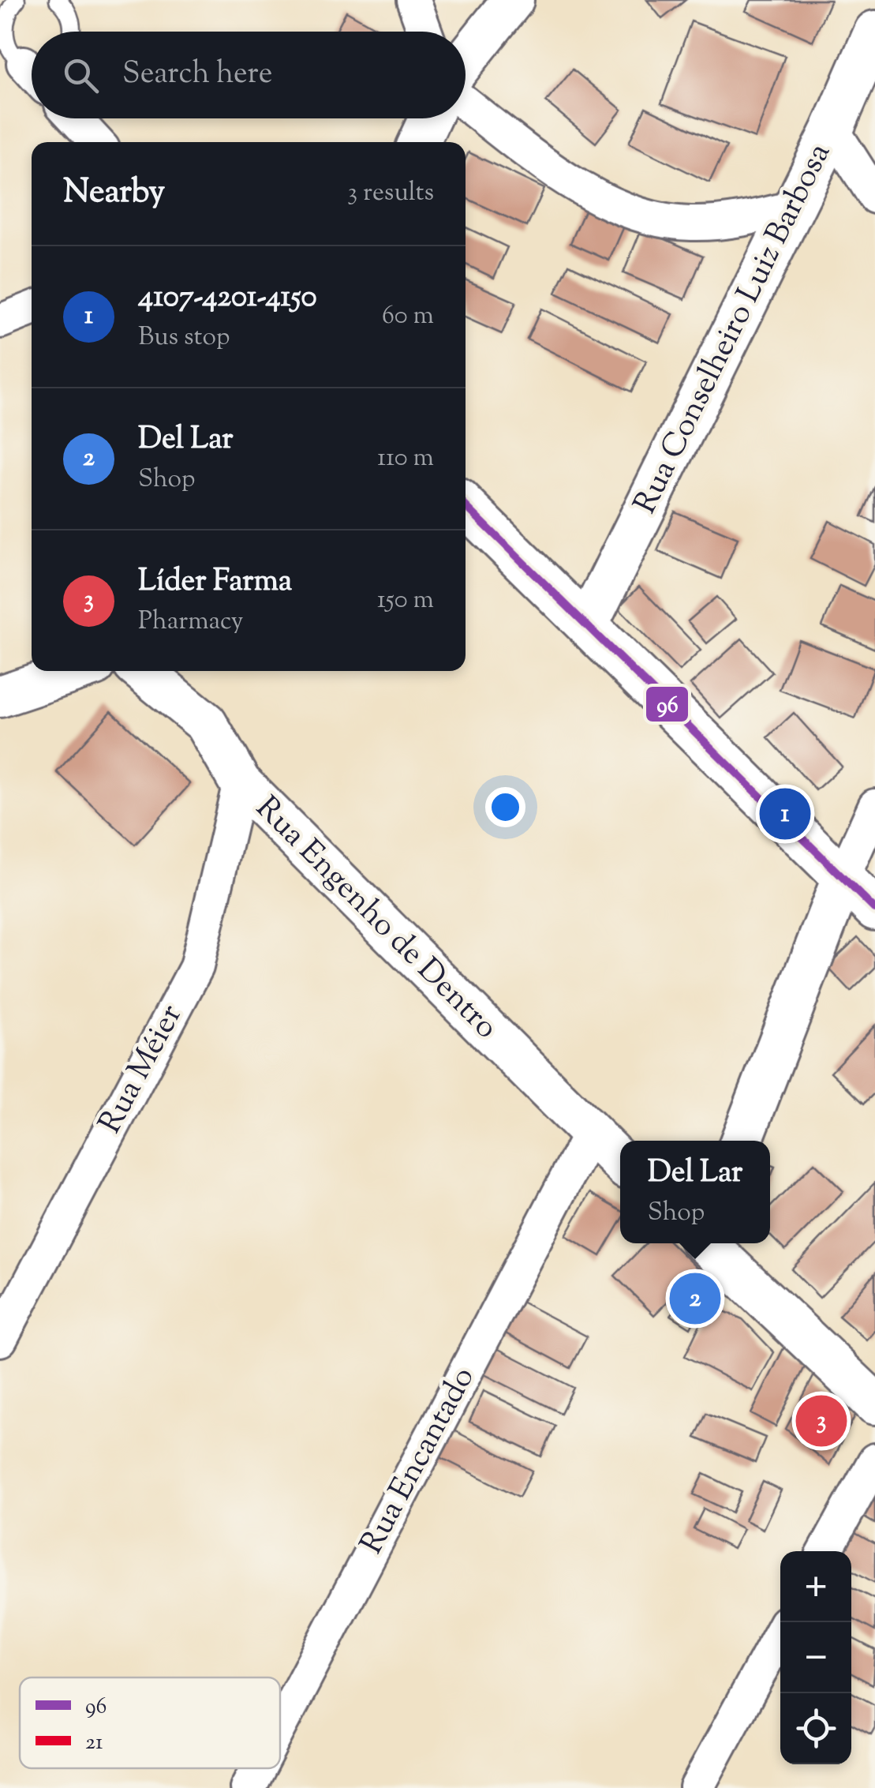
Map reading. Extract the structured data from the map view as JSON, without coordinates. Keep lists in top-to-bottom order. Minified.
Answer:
{"streets":{"street":["Rua Conselheiro Luiz Barbosa","Rua Engenho de Dentro","Rua Méier","Rua Encantado"]},"crossings":[["Rua Engenho de Dentro","Rua Méier"],["Rua Engenho de Dentro","Rua Encantado"]],"lines":["transit line 96"],"legend":["96","21"],"page":{"search":"Search here","heading":["Nearby","3 results"],"list":[{"mark":"1","name":"4107-4201-4150","note":"Bus stop","value":"60 m"},{"mark":"2","name":"Del Lar","note":"Shop","value":"110 m"},{"mark":"3","name":"Líder Farma","note":"Pharmacy","value":"150 m"}],"pins":["1","2","3"],"popup":["Del Lar","Shop"],"map_buttons":["+","−"]}}
